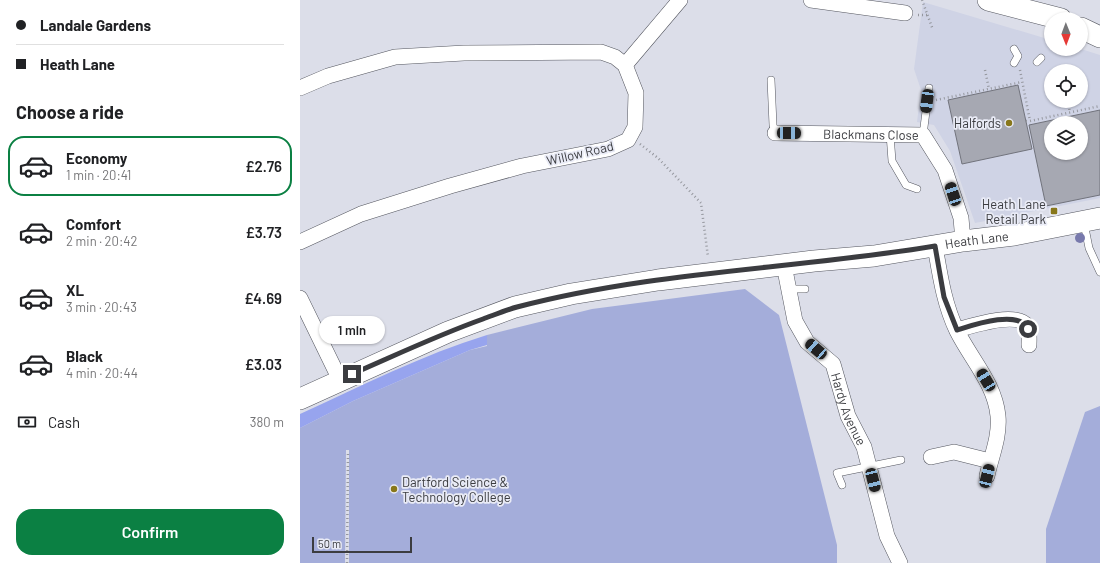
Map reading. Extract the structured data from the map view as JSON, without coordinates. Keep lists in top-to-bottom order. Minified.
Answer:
{"streets":{"street":["Blackmans Close","Willow Road","Heath Lane","Hardy Avenue"]},"crossings":[["Blackmans Close","Heath Lane"],["Heath Lane","Hardy Avenue"]],"places":{"other":["Halfords","Dartford Science & Technology College"],"transit":["Heath Lane Retail Park"]},"scale_bar":"50 m","north":"bottom","page":{"banner":["Landale Gardens","Heath Lane"],"heading":"Choose a ride","list":[{"name":"Economy","note":"1 min · 20:41","value":"£2.76"},{"name":"Comfort","note":"2 min · 20:42","value":"£3.73"},{"name":"XL","note":"3 min · 20:43","value":"£4.69"},{"name":"Black","note":"4 min · 20:44","value":"£3.03"}],"bubble":"1 min","pay":["Cash","380 m"],"buttons":"Confirm","scale":"50 m"}}
